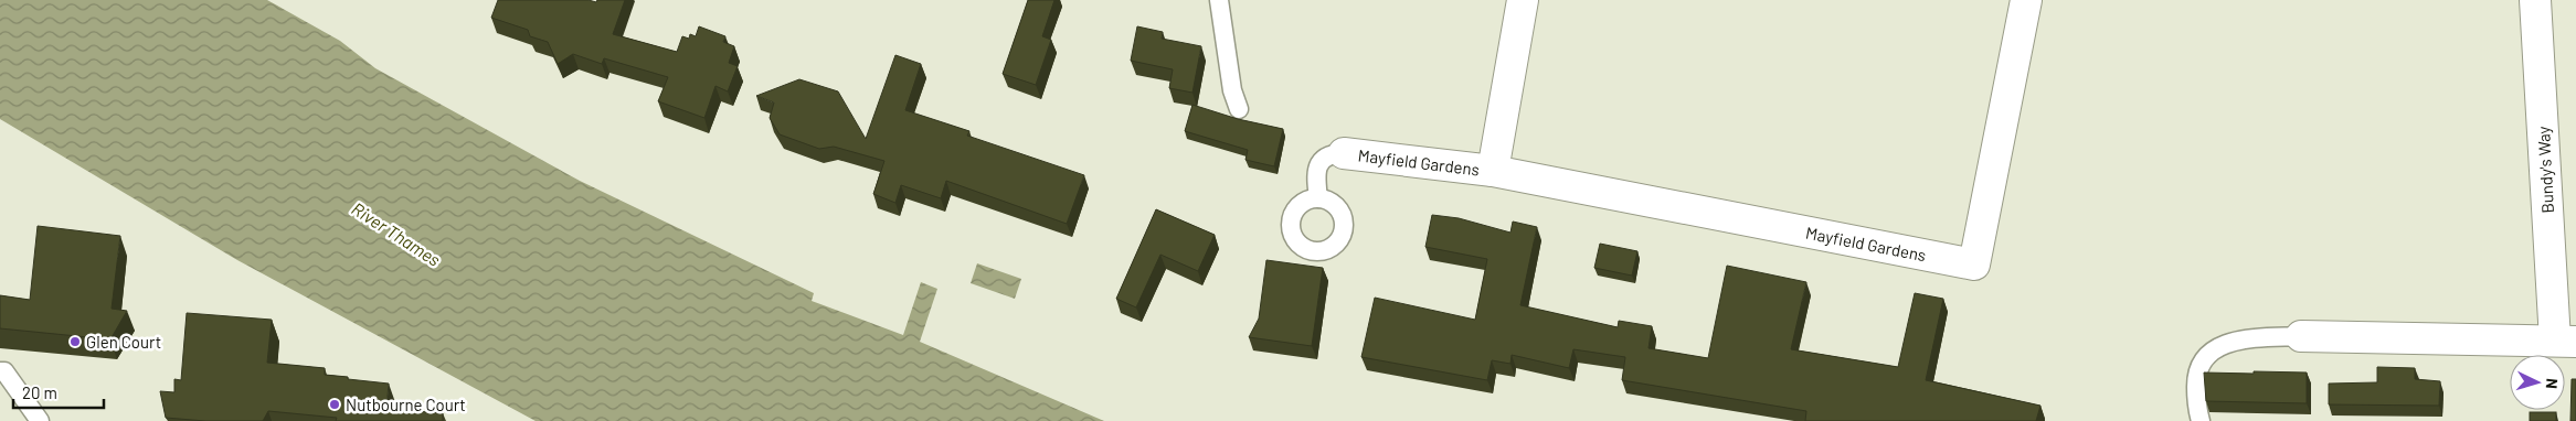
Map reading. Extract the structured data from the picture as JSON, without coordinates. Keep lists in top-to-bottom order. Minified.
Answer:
{"streets":{"street":["Mayfield Gardens","Bundy's Way"]},"water":["River Thames"],"places":["Glen Court","Nutbourne Court"],"scale_bar":"20 m","north":"right"}
